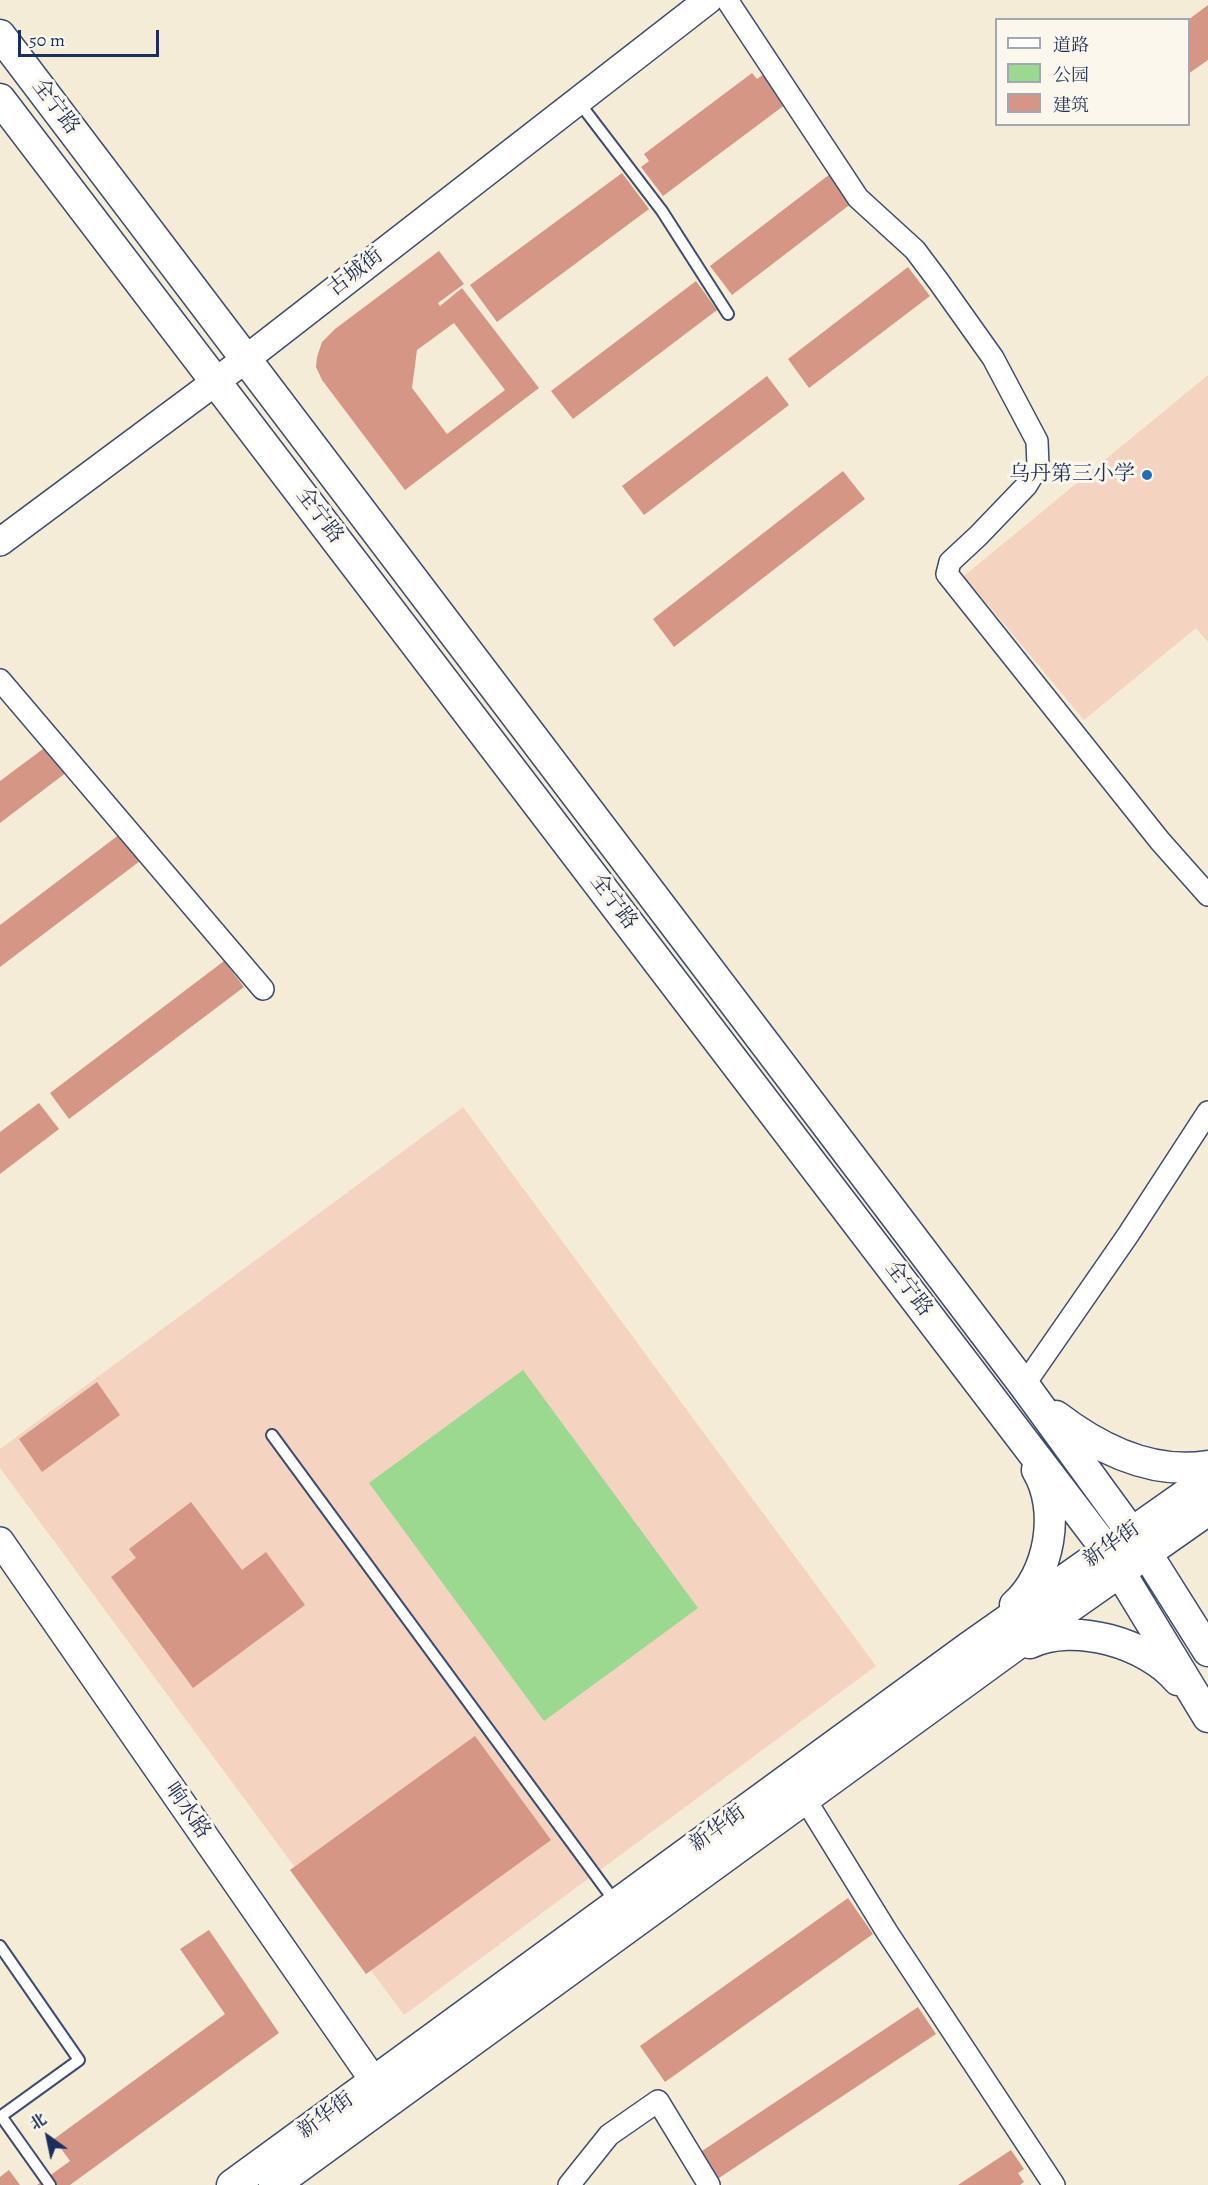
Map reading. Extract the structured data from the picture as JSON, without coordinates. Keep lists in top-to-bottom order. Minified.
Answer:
{"streets":{"main road":["全宁路","新华街"],"street":["古城街","响水路"]},"crossings":[["全宁路","古城街"],["全宁路","新华街"],["新华街","响水路"]],"places":["乌丹第三小学"],"legend":["道路","公园","建筑"],"scale_bar":"50 m","north":"top left"}
